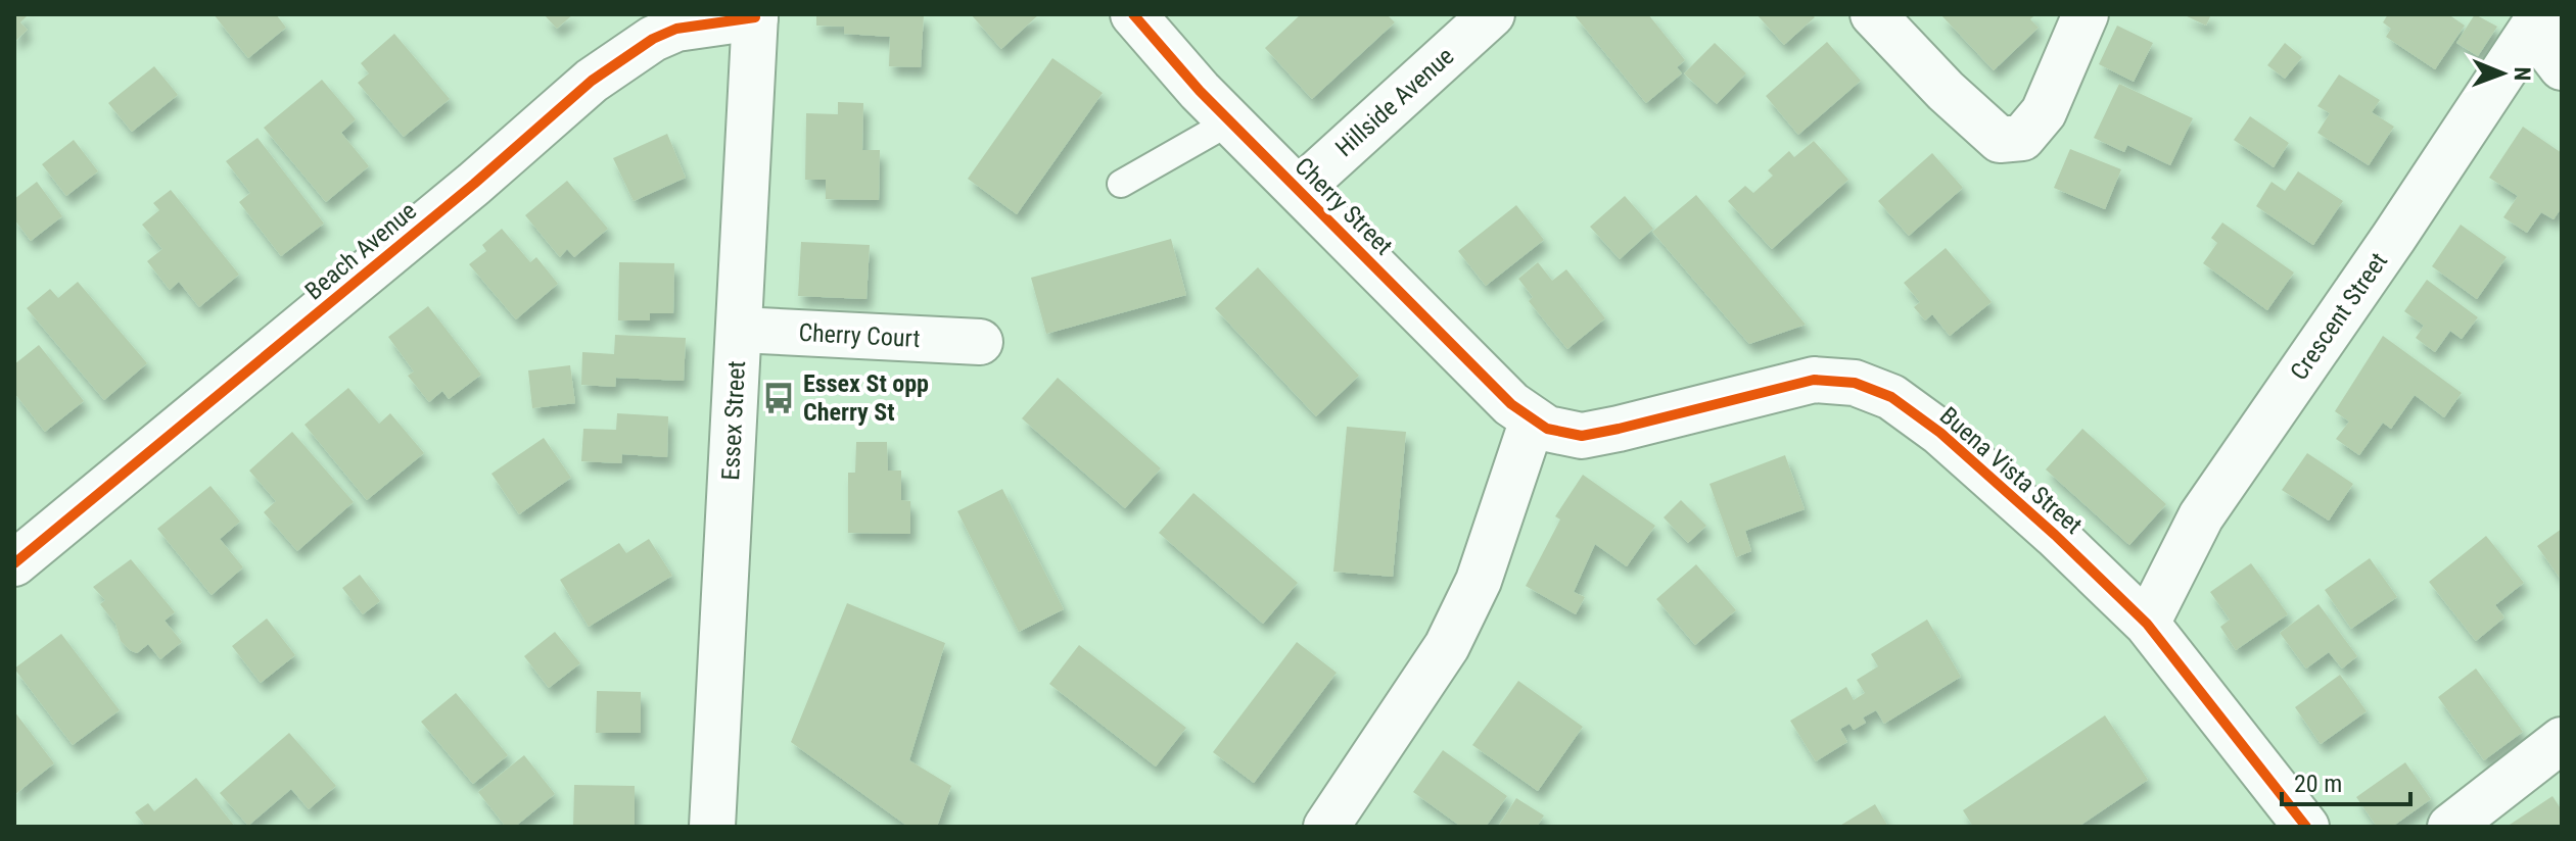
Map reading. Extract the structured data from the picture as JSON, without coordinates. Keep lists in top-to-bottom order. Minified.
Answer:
{"streets":{"street":["Hillside Avenue","Cherry Street","Beach Avenue","Crescent Street","Cherry Court","Essex Street","Buena Vista Street"]},"crossings":[["Hillside Avenue","Cherry Street"],["Cherry Street","Buena Vista Street"],["Beach Avenue","Essex Street"],["Crescent Street","Buena Vista Street"],["Cherry Court","Essex Street"]],"places":{"bus stop":["Essex St opp Cherry St"]},"scale_bar":"20 m","north":"right"}
